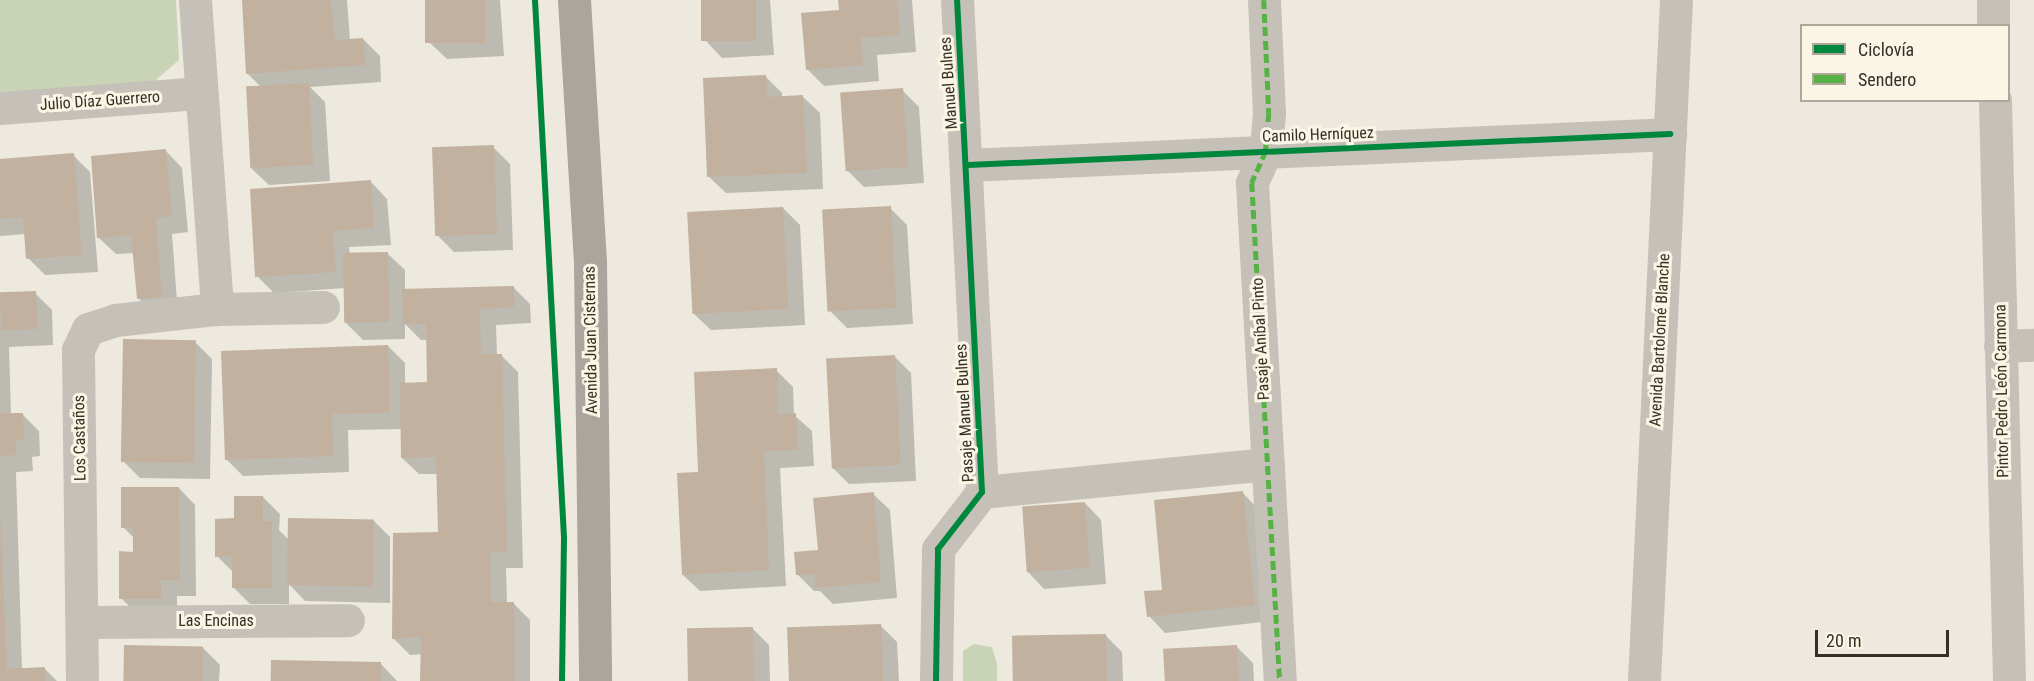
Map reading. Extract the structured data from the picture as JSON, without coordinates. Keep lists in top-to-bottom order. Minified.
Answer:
{"streets":{"main road":["Avenida Juan Cisternas"],"street":["Manuel Bulnes","Julio Díaz Guerrero","Camilo Herníquez","Pasaje Aníbal Pinto","Avenida Bartolomé Blanche","Pintor Pedro León Carmona","Pasaje Manuel Bulnes","Los Castaños","Las Encinas"]},"crossings":[["Manuel Bulnes","Camilo Herníquez"],["Manuel Bulnes","Pasaje Manuel Bulnes"],["Camilo Herníquez","Pasaje Aníbal Pinto"],["Camilo Herníquez","Avenida Bartolomé Blanche"],["Camilo Herníquez","Pasaje Manuel Bulnes"],["Los Castaños","Las Encinas"]],"legend":["Ciclovía","Sendero"],"scale_bar":"20 m"}
